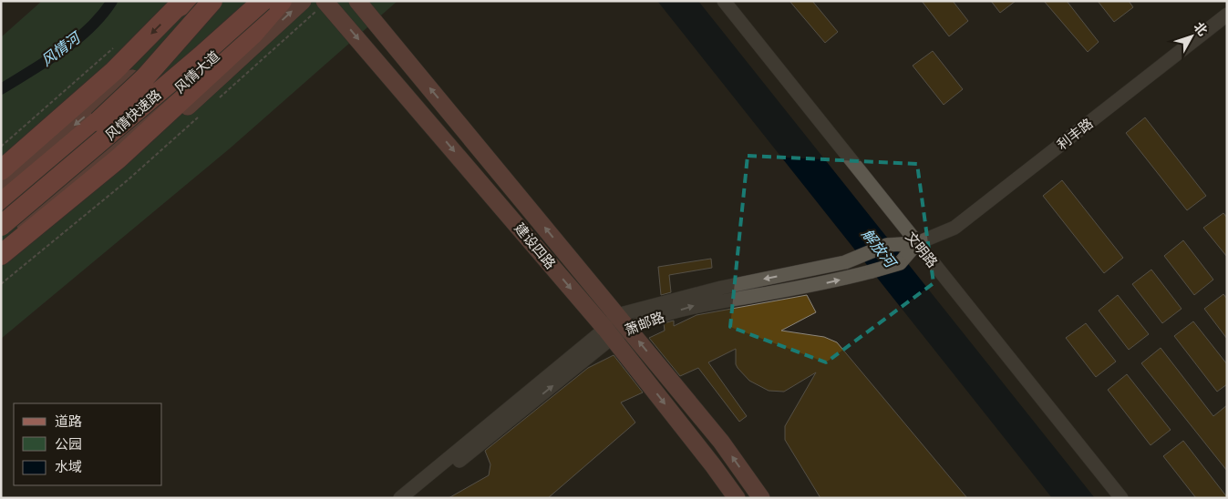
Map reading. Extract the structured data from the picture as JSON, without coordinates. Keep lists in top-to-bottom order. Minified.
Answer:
{"streets":{"highway":["风情快速路"],"main road":["风情大道","建设四路"],"street":["利丰路","文明路","萧邮路"]},"crossings":[["风情大道","风情快速路"],["利丰路","文明路"],["利丰路","萧邮路"],["建设四路","萧邮路"],["文明路","萧邮路"]],"water":["风情河","解放河"],"legend":["道路","公园","水域"],"north":"top right"}
